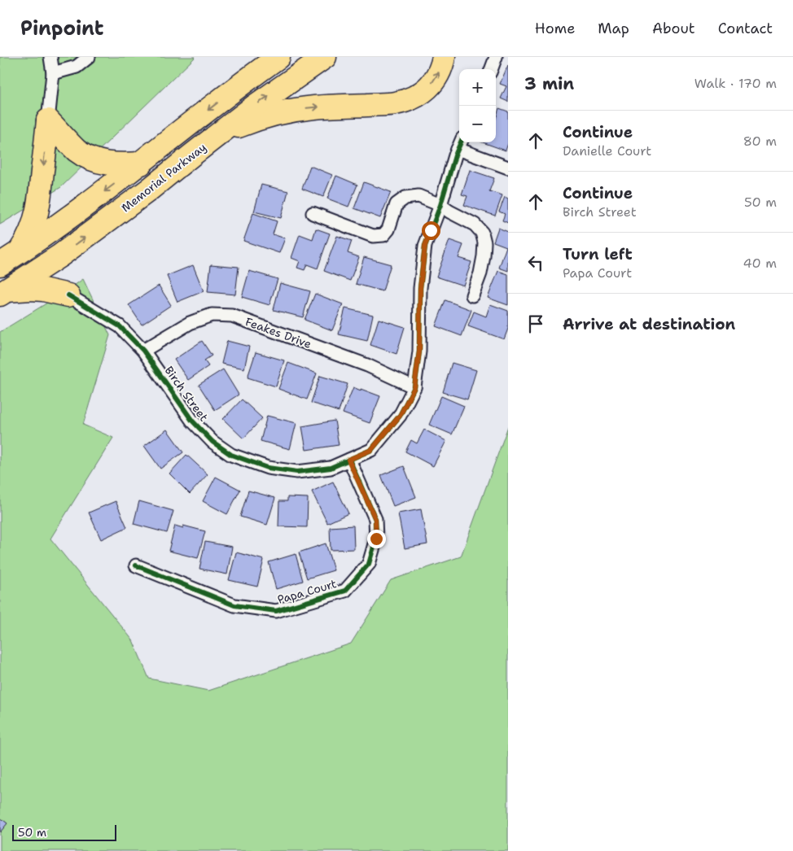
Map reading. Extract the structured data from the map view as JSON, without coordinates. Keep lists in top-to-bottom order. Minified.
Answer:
{"streets":{"highway":["Memorial Parkway"],"street":["Feakes Drive","Birch Street","Papa Court"]},"crossings":[["Feakes Drive","Birch Street"],["Birch Street","Papa Court"]],"scale_bar":"50 m","page":{"header":"Pinpoint","nav":["Home","Map","About","Contact"],"heading":["3 min","Walk · 170 m"],"map_buttons":["+","−"],"list":[["Continue","Danielle Court","80 m"],["Continue","Birch Street","50 m"],["Turn left","Papa Court","40 m"],"Arrive at destination"],"scale":"50 m"}}
